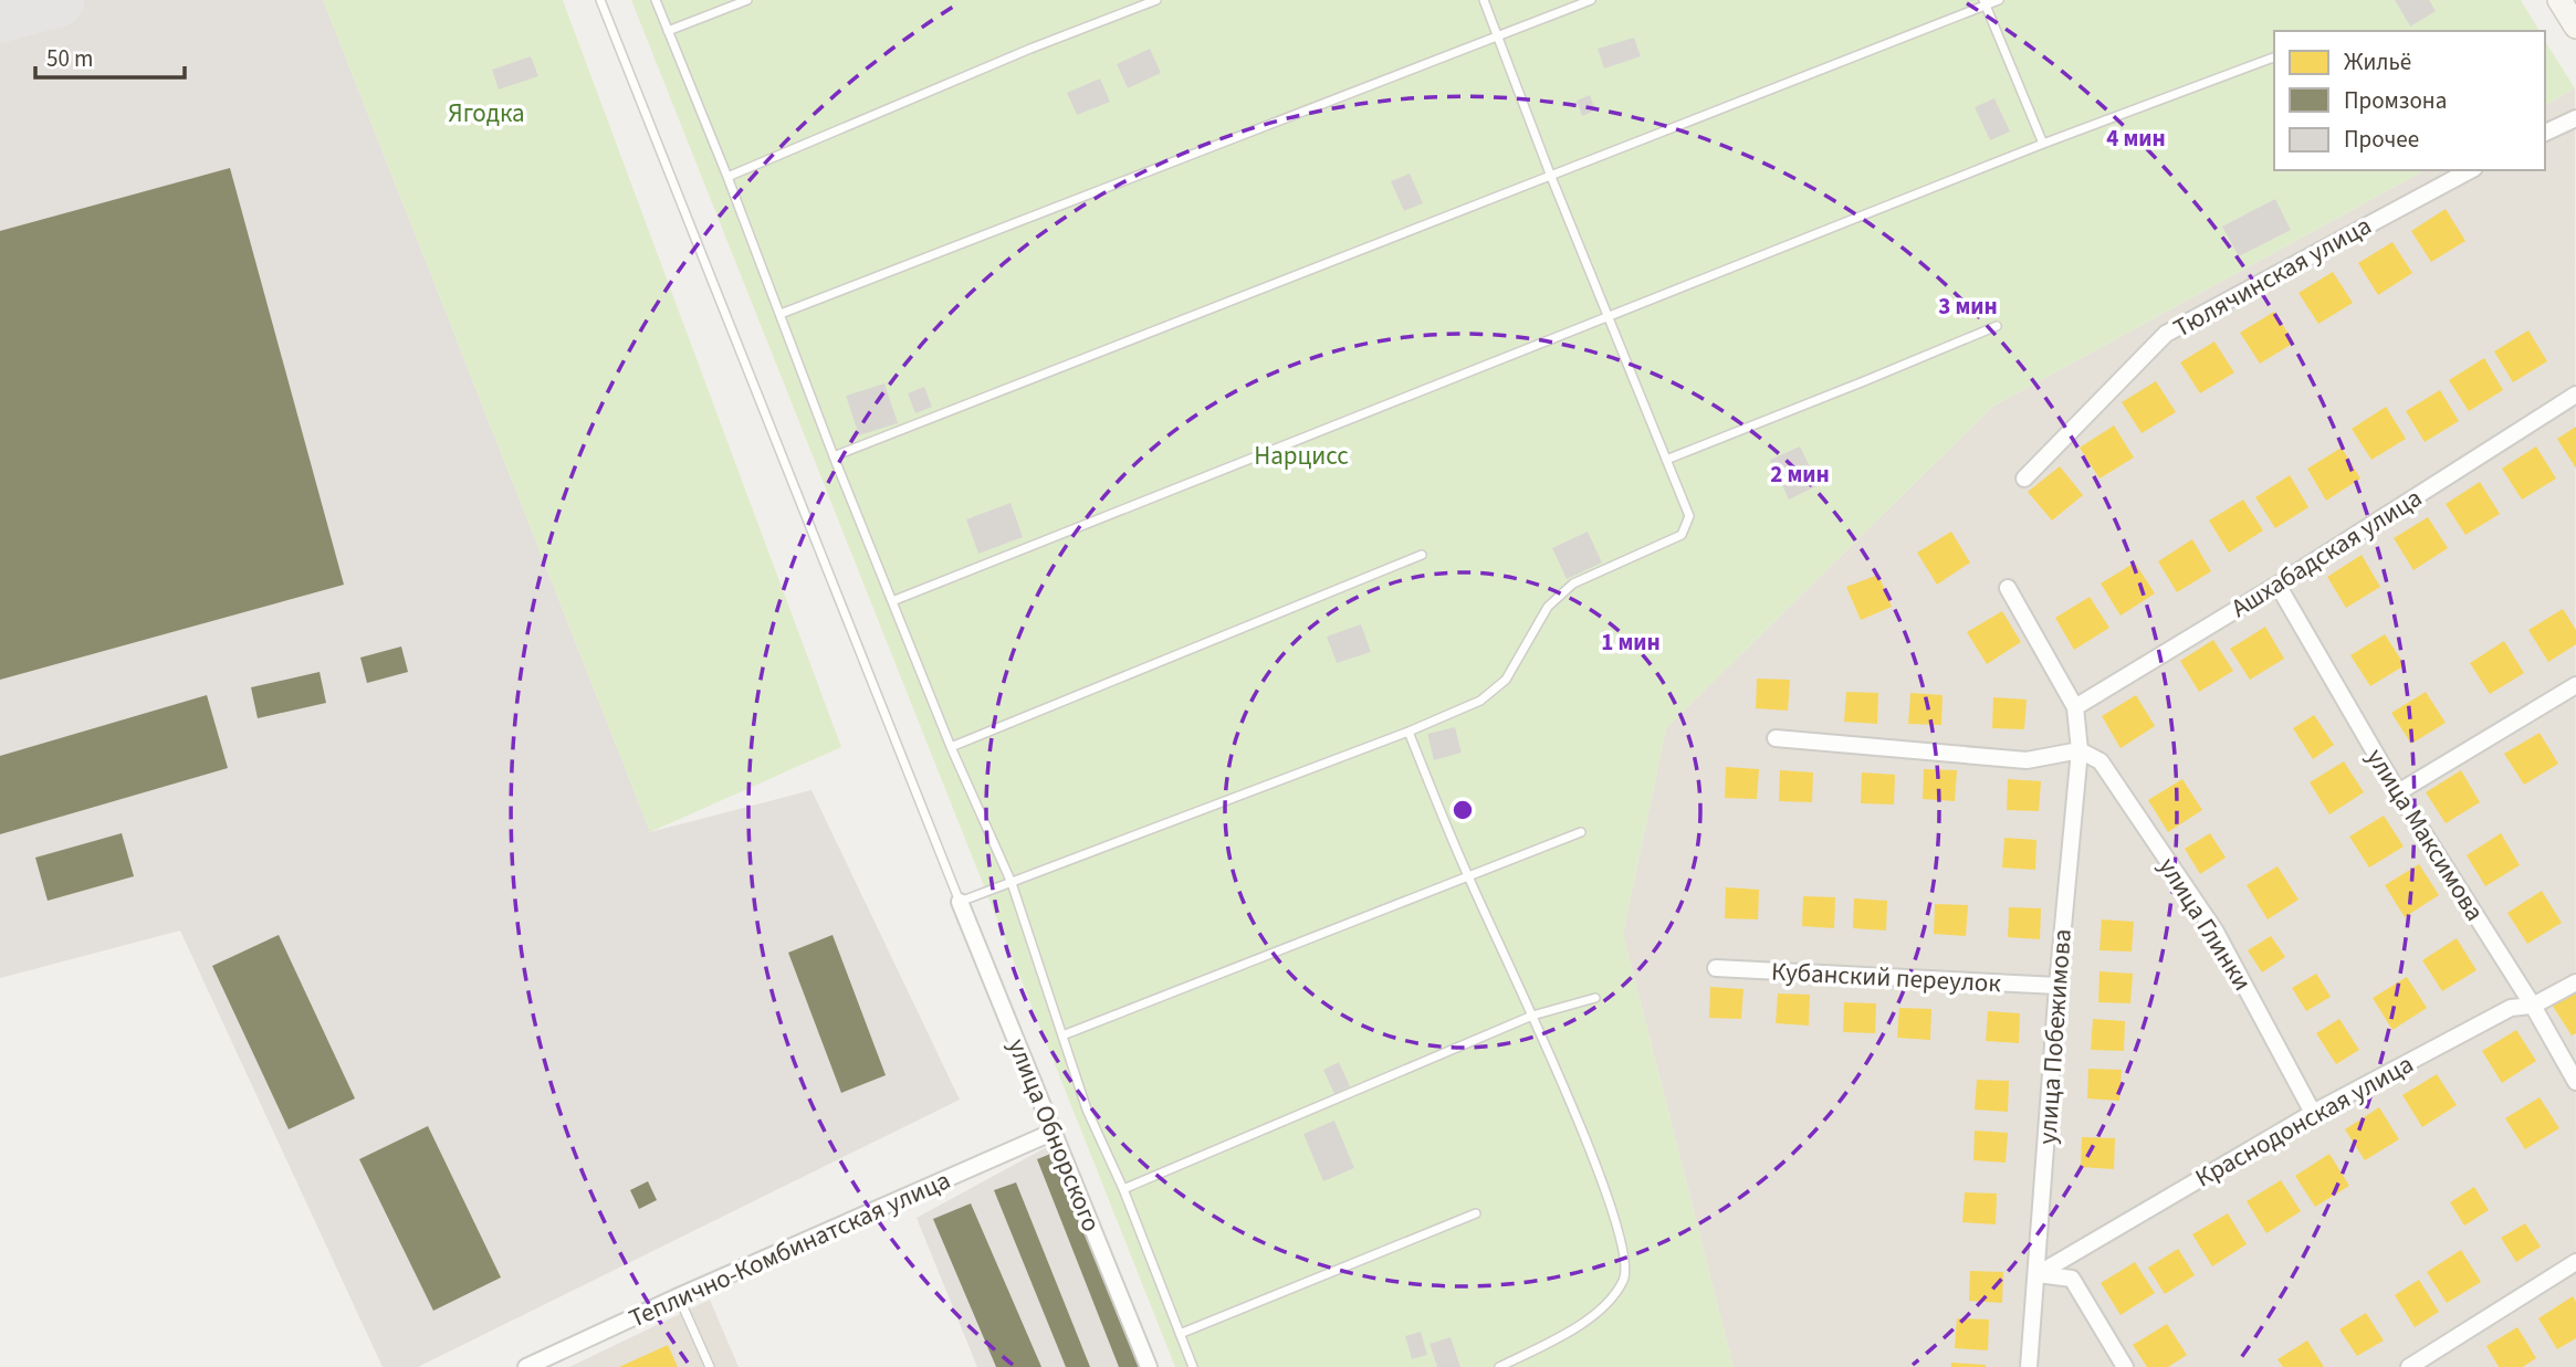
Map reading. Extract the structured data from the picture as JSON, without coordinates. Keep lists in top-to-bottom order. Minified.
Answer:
{"streets":{"street":["Тюлячинская улица","Ашхабадская улица","улица Максимова","улица Глинки","Кубанский переулок","улица Побежимова","Краснодонская улица","улица Обнорского","Теплично-Комбинатская улица"]},"crossings":[["Ашхабадская улица","улица Максимова"],["Ашхабадская улица","улица Побежимова"],["улица Максимова","Краснодонская улица"],["улица Глинки","улица Побежимова"],["улица Глинки","Краснодонская улица"],["Кубанский переулок","улица Побежимова"],["улица Побежимова","Краснодонская улица"],["улица Обнорского","Теплично-Комбинатская улица"]],"parks":["Ягодка","Нарцисс"],"legend":["Жильё","Промзона","Прочее"],"scale_bar":"50 m","rings":["4 мин","3 мин","2 мин","1 мин"]}
